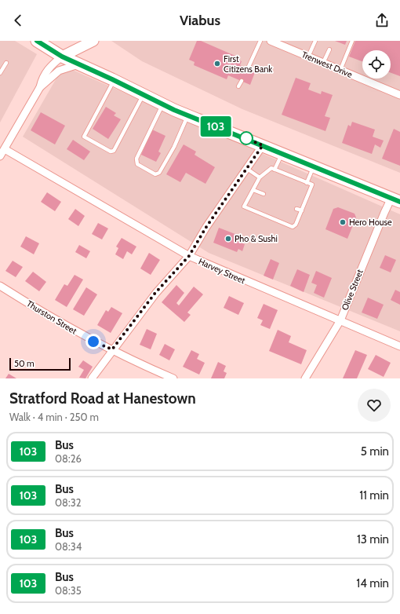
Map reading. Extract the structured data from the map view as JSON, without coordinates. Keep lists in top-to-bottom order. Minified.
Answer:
{"streets":{"street":["Trenwest Drive","Harvey Street","Olive Street","Thurston Street"]},"crossings":[["Harvey Street","Olive Street"]],"places":["First Citizens Bank","Hero House","Pho & Sushi"],"lines":["bus line 103"],"scale_bar":"50 m","page":{"header":"Viabus","on_map":"103","scale":"50 m","heading":["Stratford Road at Hanestown","Walk · 4 min · 250 m"],"list":[{"mark":"103","name":"Bus","note":"08:26","value":"5 min"},{"mark":"103","name":"Bus","note":"08:32","value":"11 min"},{"mark":"103","name":"Bus","note":"08:34","value":"13 min"},{"mark":"103","name":"Bus","note":"08:35","value":"14 min"}]}}
